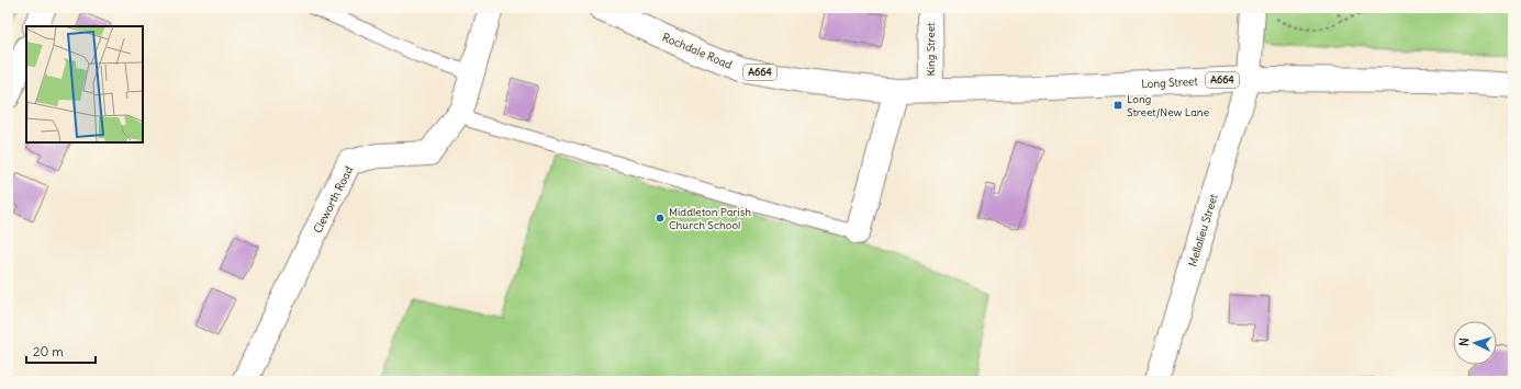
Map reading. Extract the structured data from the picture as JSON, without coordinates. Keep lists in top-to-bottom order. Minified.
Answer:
{"streets":{"street":["King Street","Rochdale Road","A664","Long Street","Cleworth Road","Mellalieu Street"]},"crossings":[["King Street","Rochdale Road"],["King Street","Long Street"],["Rochdale Road","Long Street"],["Long Street","Mellalieu Street"]],"places":{"transit":["Long Street/New Lane"],"other":["Middleton Parish Church School"]},"scale_bar":"20 m","north":"left"}
